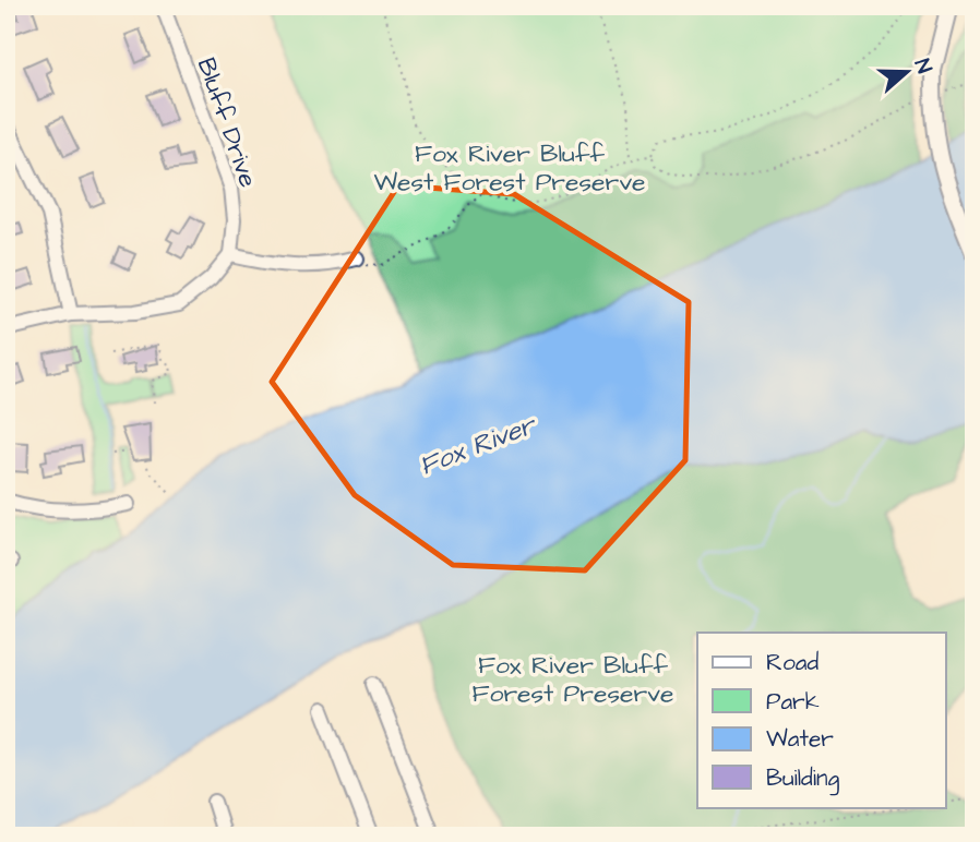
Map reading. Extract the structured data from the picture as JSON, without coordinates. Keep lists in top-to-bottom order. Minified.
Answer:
{"streets":{"street":["Bluff Drive"]},"water":["Fox River"],"parks":["Fox River Bluff West Forest Preserve","Fox River Bluff Forest Preserve"],"legend":["Road","Park","Water","Building"],"north":"right"}
